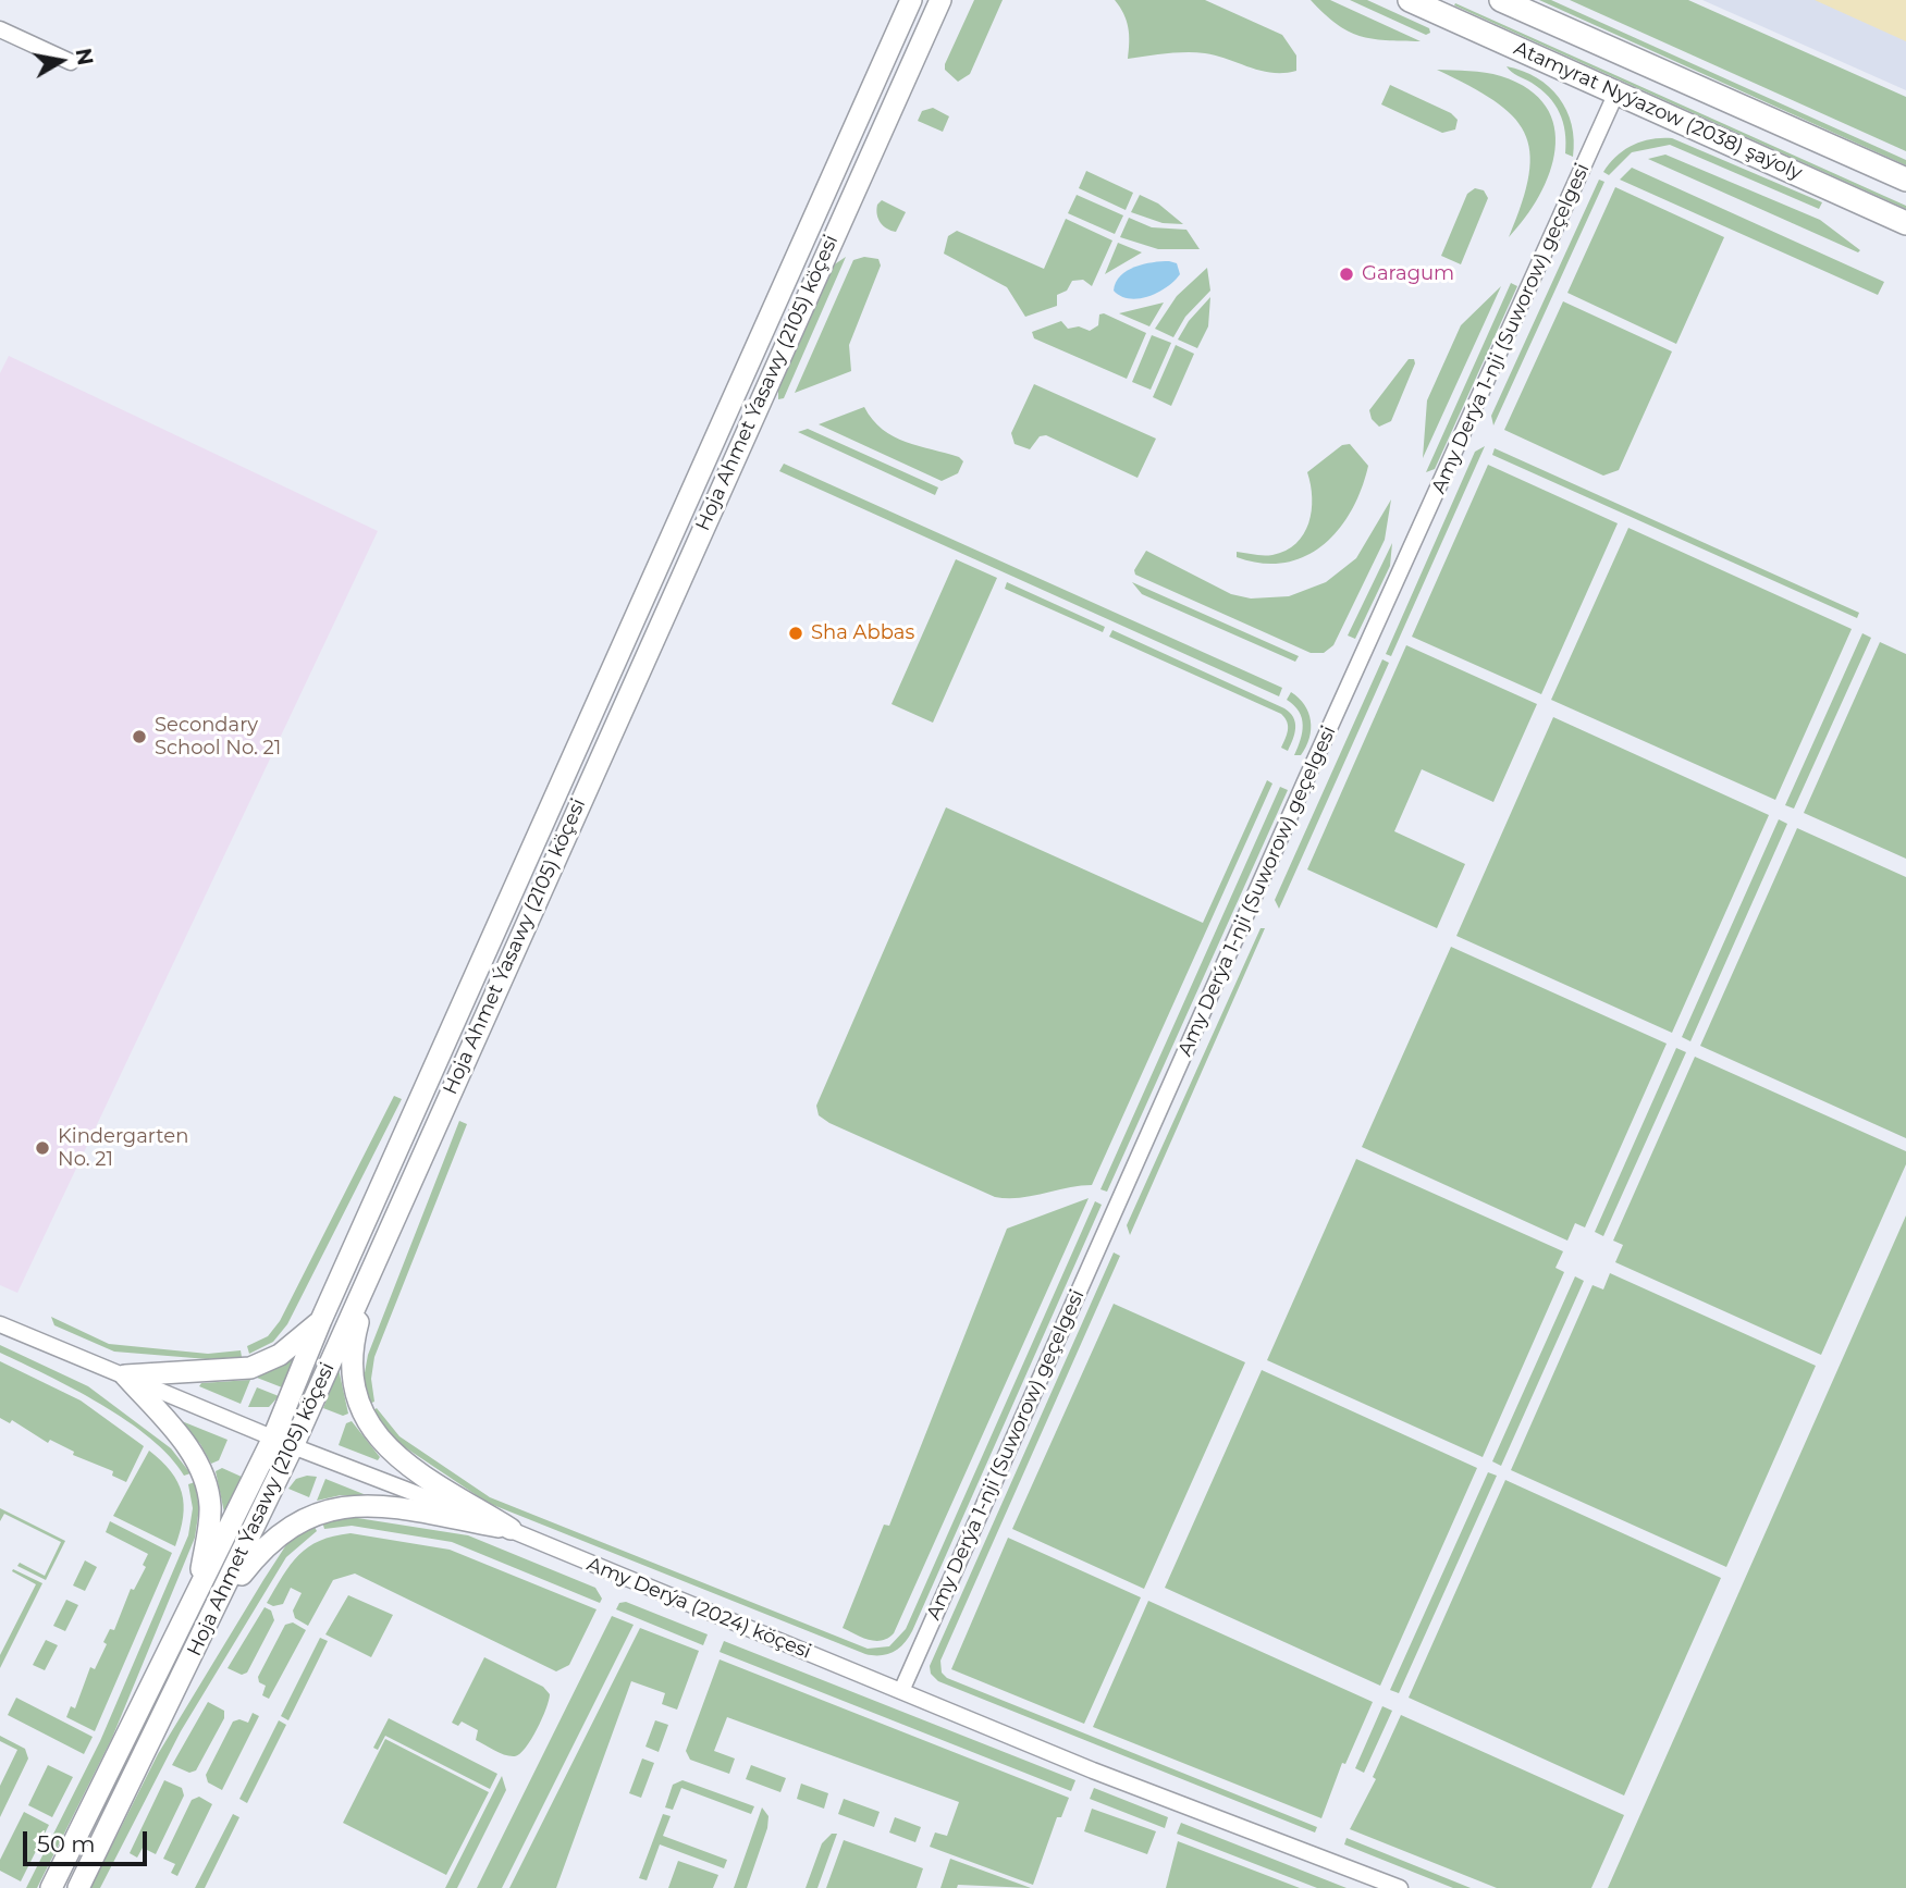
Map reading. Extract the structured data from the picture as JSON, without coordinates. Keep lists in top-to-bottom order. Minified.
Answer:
{"streets":{"main road":["Atamyrat Nyýazow (2038) şaýoly","Hoja Ahmet Ýasawy (2105) köçesi"],"street":["Amy Derýa 1-nji (Suworow) geçelgesi","Amy Derýa (2024) köçesi"]},"crossings":[["Atamyrat Nyýazow (2038) şaýoly","Amy Derýa 1-nji (Suworow) geçelgesi"],["Amy Derýa 1-nji (Suworow) geçelgesi","Amy Derýa (2024) köçesi"],["Hoja Ahmet Ýasawy (2105) köçesi","Amy Derýa (2024) köçesi"]],"places":["Garagum","Sha Abbas","Secondary School No. 21","Kindergarten No. 21"],"scale_bar":"50 m","north":"right"}
